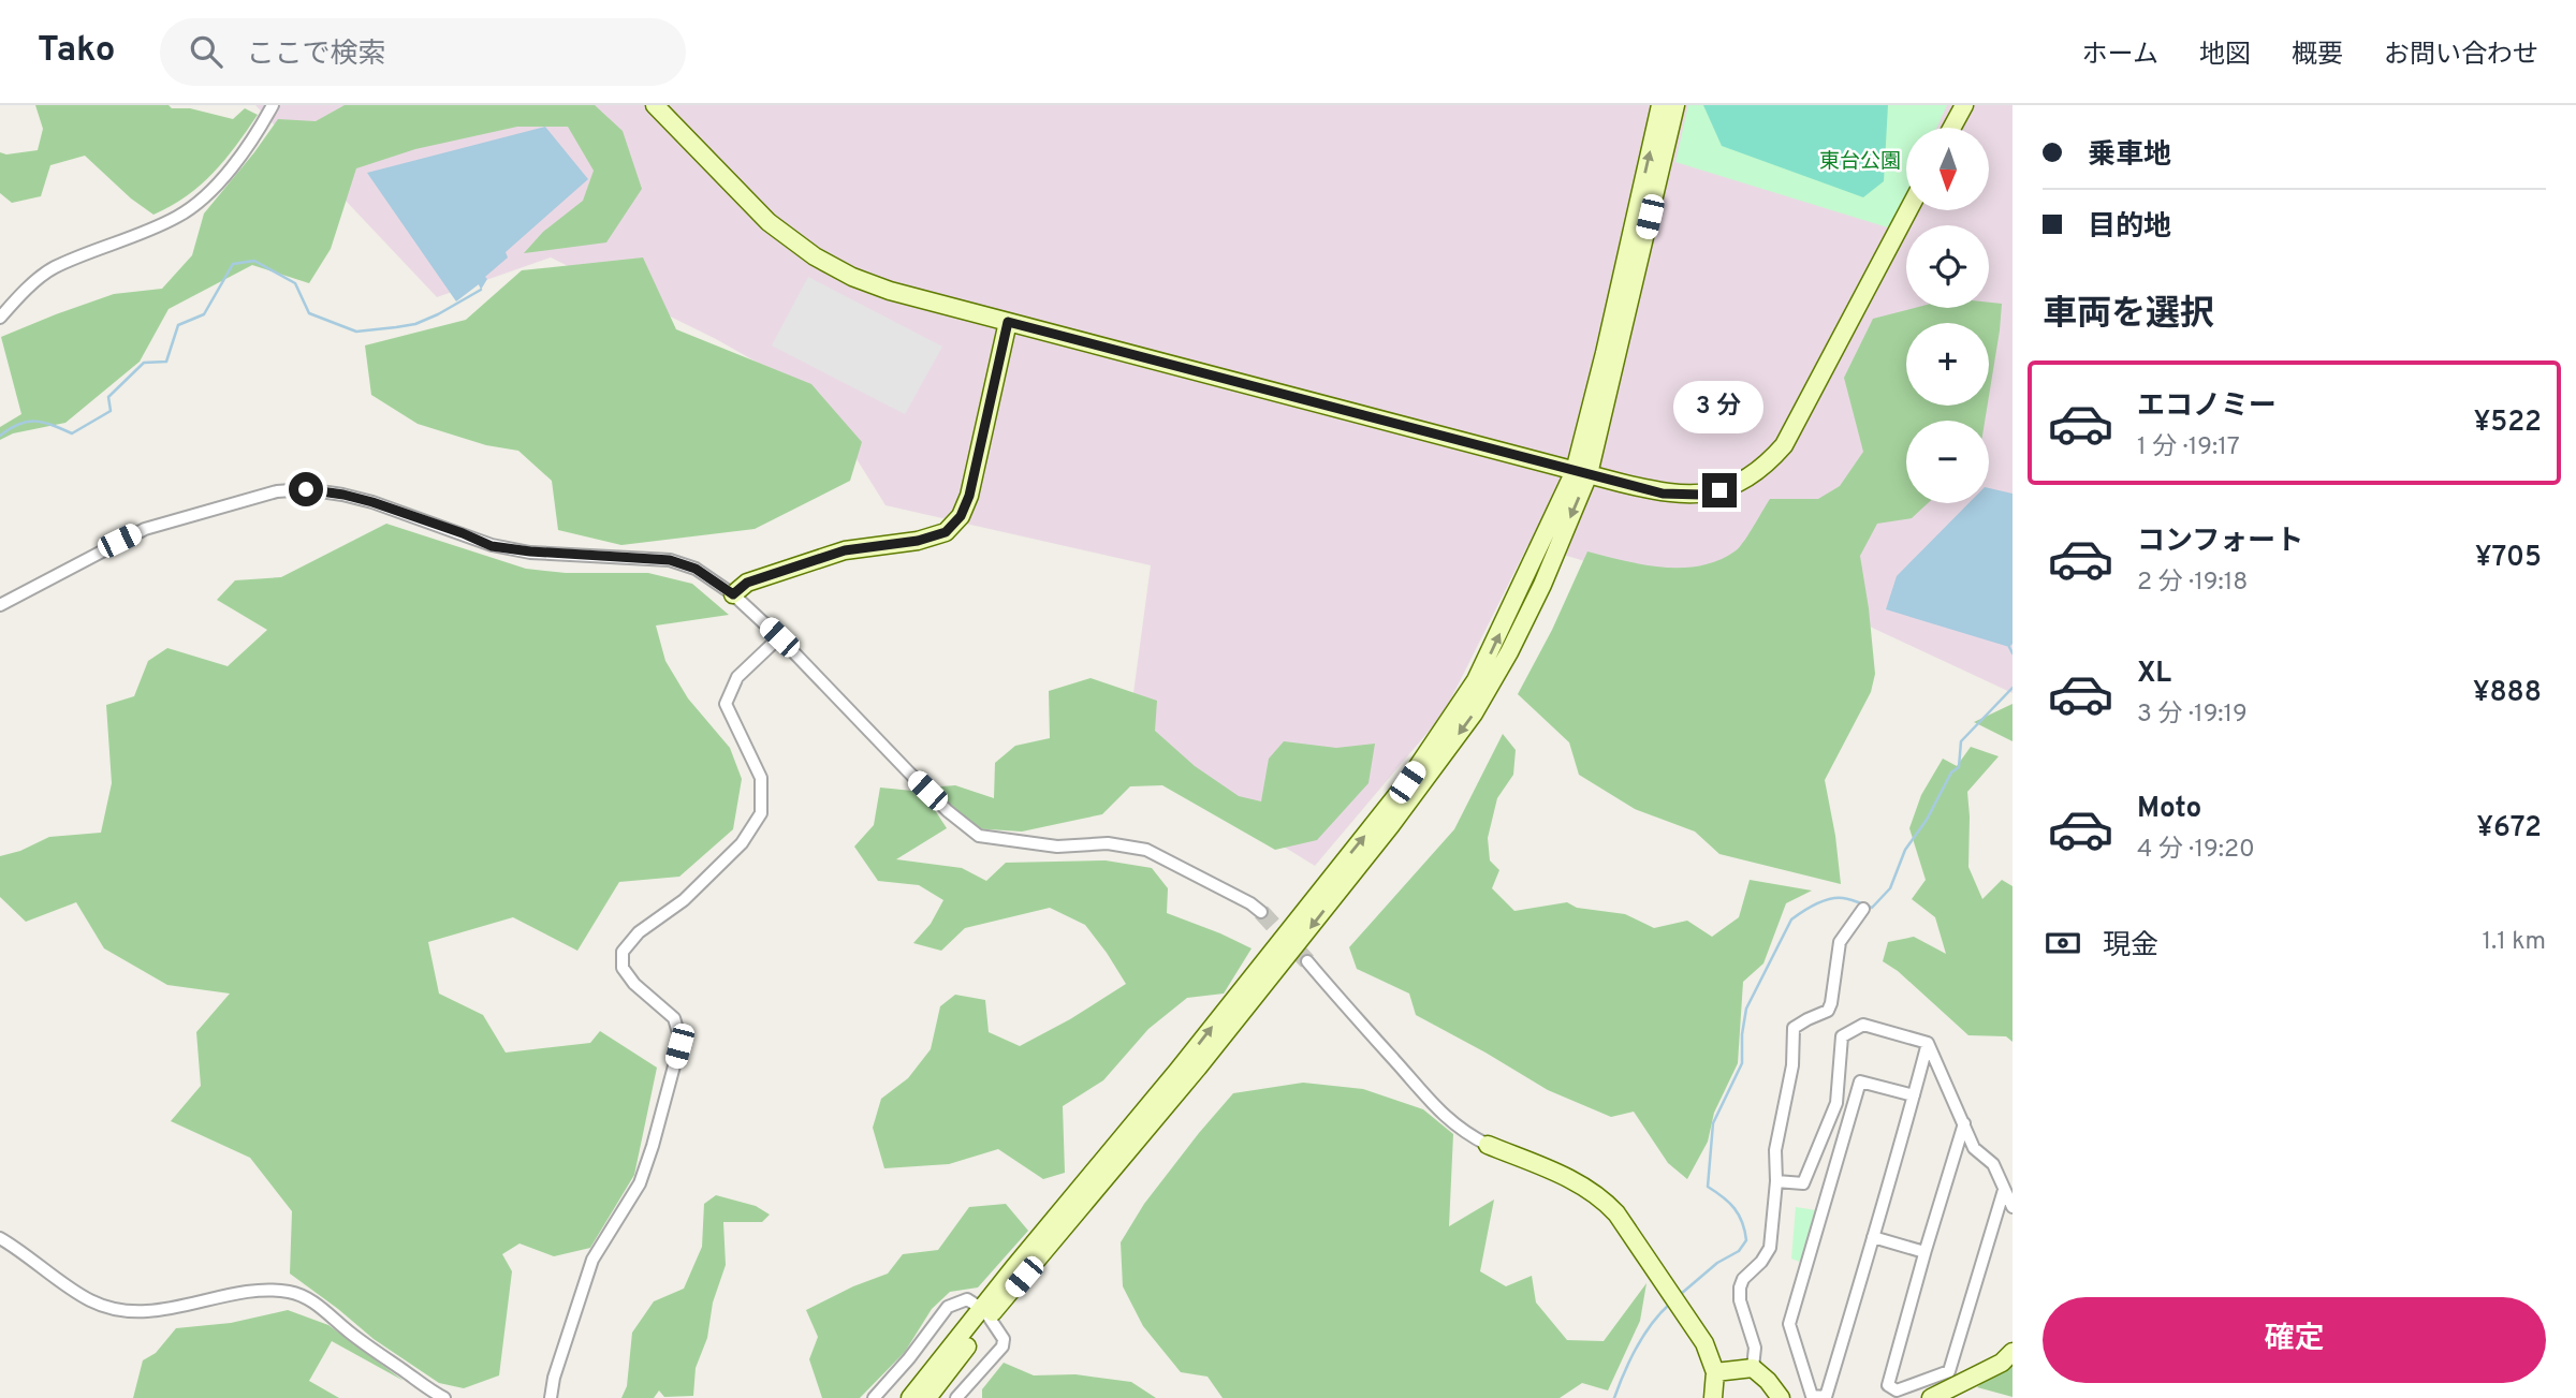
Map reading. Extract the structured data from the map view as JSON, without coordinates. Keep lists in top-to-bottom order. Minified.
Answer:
{"parks":["東台公園"],"north":"bottom","page":{"header":"Tako","search":"ここで検索","nav":["ホーム","地図","概要","お問い合わせ"],"banner":["乗車地","目的地"],"map_buttons":["+","−"],"heading":"車両を選択","list":[{"name":"エコノミー","note":"1 分 · 19:17","value":"¥522"},{"name":"コンフォート","note":"2 分 · 19:18","value":"¥705"},{"name":"XL","note":"3 分 · 19:19","value":"¥888"},{"name":"Moto","note":"4 分 · 19:20","value":"¥672"}],"bubble":"3 分","pay":["現金","1.1 km"],"buttons":"確定"}}
